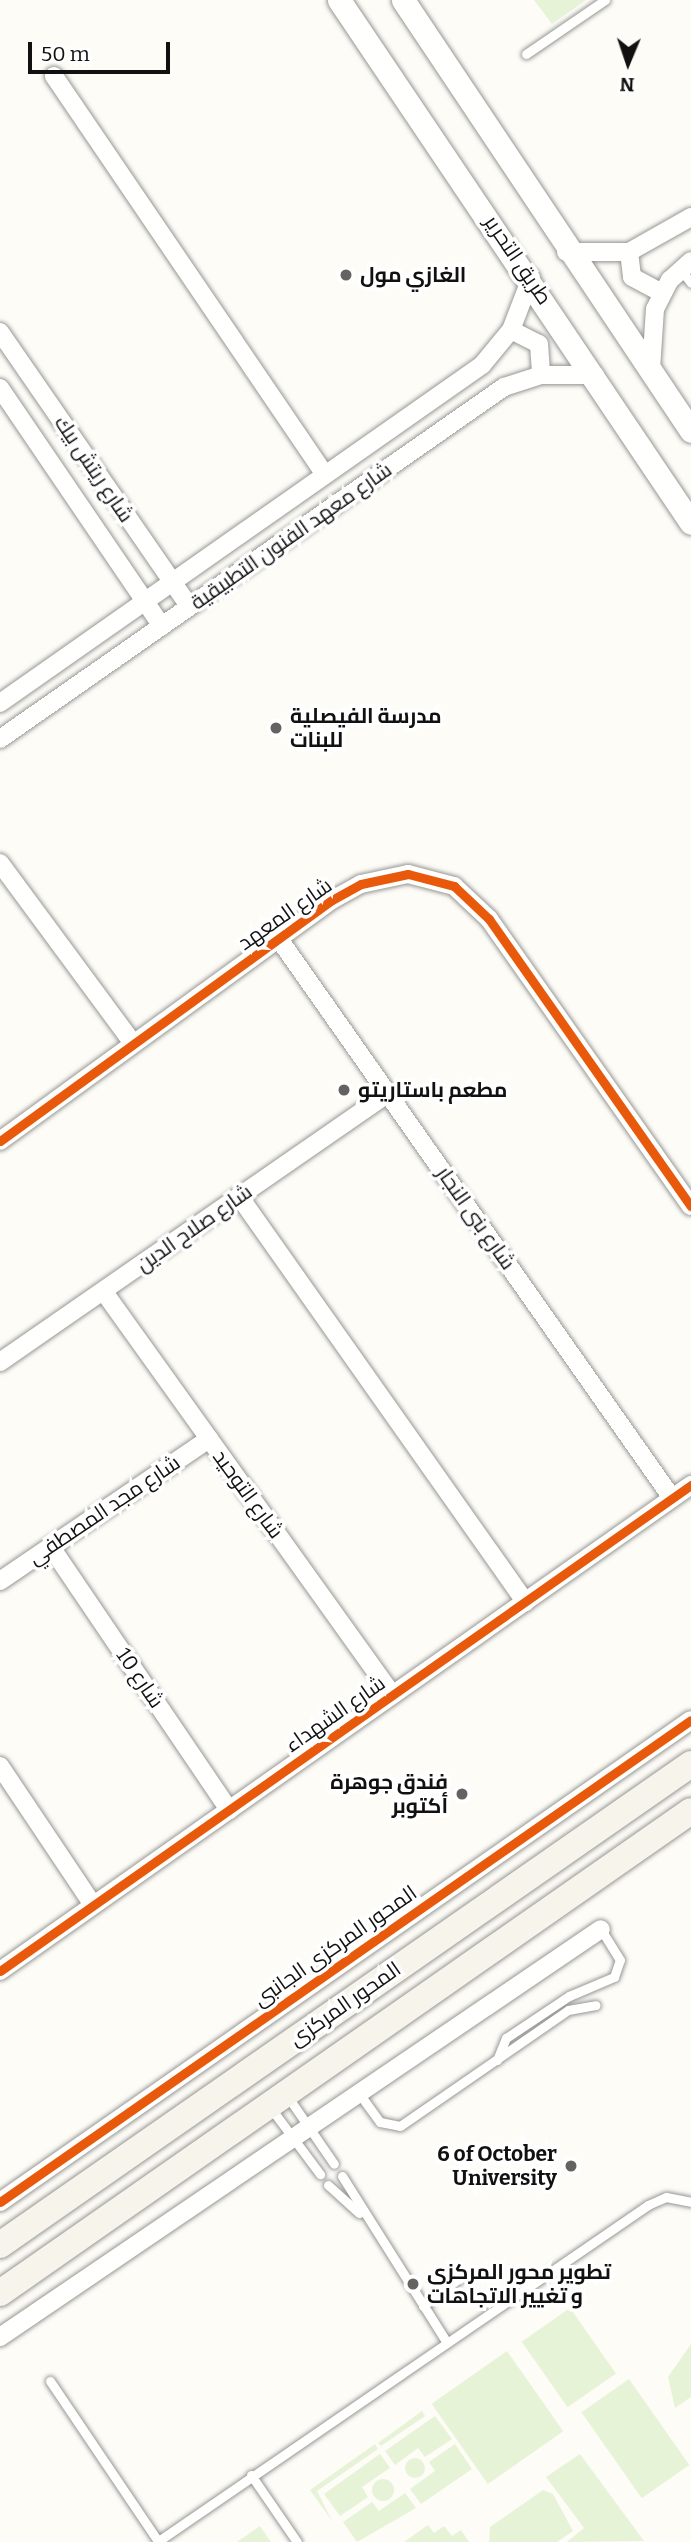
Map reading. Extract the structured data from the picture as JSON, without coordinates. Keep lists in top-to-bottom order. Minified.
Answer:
{"streets":{"main road":["المحور المركزى"],"street":["طريق التحرير","شارع ريتش بيك","شارع معهد الفنون التطبيقية","شارع المعهد","شارع بنى النجار","شارع صلاح الدين","شارع التوحيد","شارع مجد المصطفي","شارع 10","شارع الشهداء","المحور المركزى الجانبى"]},"crossings":[["طريق التحرير","شارع معهد الفنون التطبيقية"],["شارع ريتش بيك","شارع معهد الفنون التطبيقية"],["شارع المعهد","شارع بنى النجار"],["شارع بنى النجار","شارع صلاح الدين"],["شارع بنى النجار","شارع الشهداء"],["شارع صلاح الدين","شارع التوحيد"],["شارع التوحيد","شارع مجد المصطفي"],["شارع التوحيد","شارع الشهداء"],["شارع مجد المصطفي","شارع 10"],["شارع 10","شارع الشهداء"]],"places":["الغازي مول","مدرسة الفيصلية للبنات","مطعم باستاريتو","فندق جوهرة أكتوبر","6 of October University","تطوير محور المركزي و تغيير الاتجاهات"],"scale_bar":"50 m","north":"bottom"}
